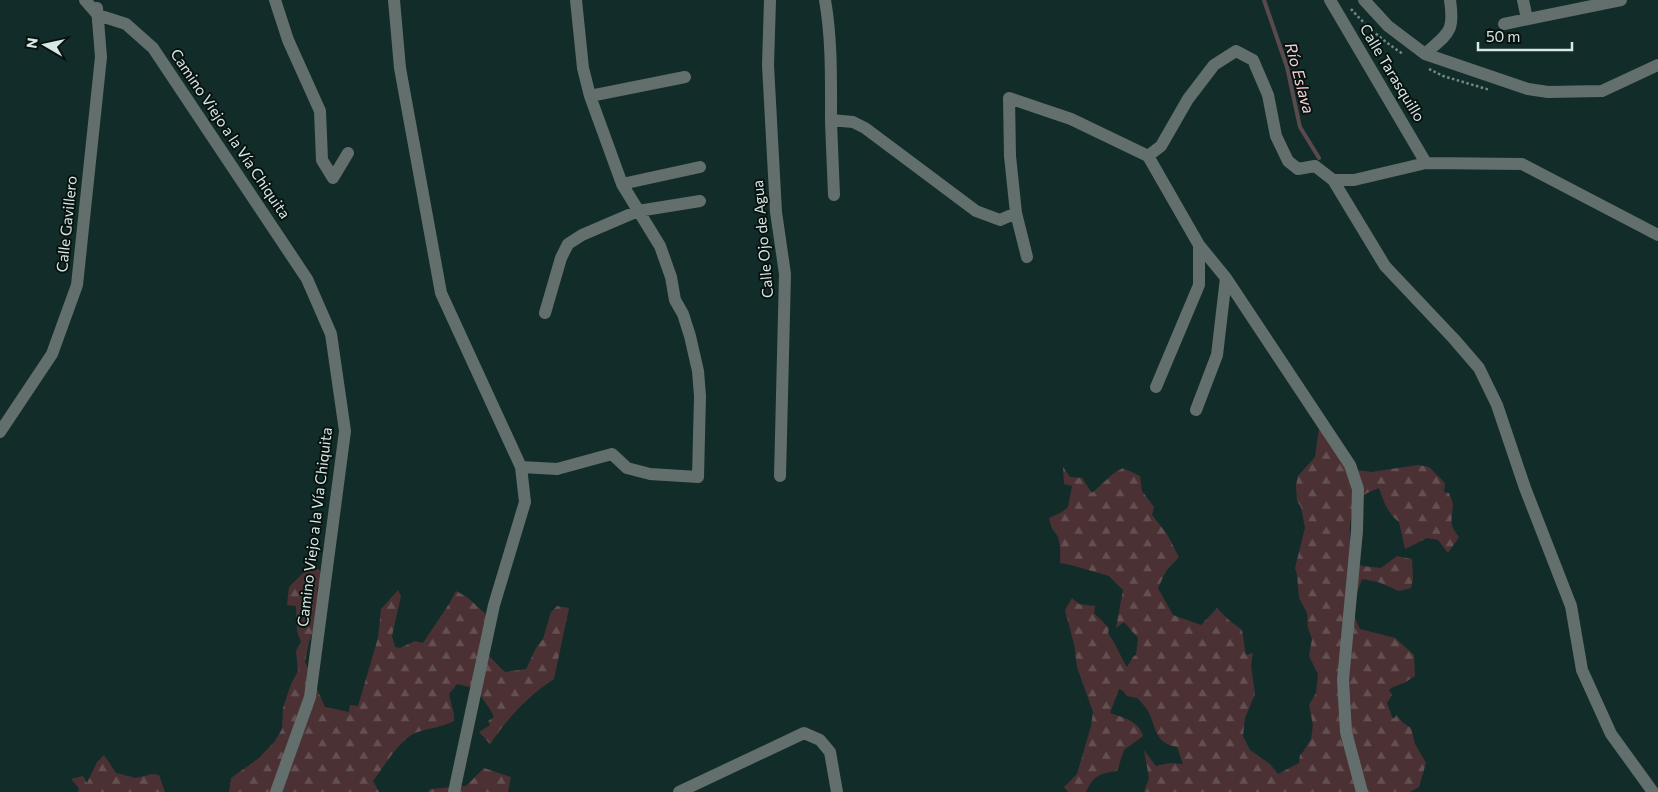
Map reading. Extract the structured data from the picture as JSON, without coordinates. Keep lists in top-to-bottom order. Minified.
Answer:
{"streets":{"street":["Calle Tarasquillo","Camino Viejo a la Vía Chiquita","Calle Gavillero","Calle Ojo de Agua"]},"crossings":[["Camino Viejo a la Vía Chiquita","Calle Gavillero"]],"water":["Río Eslava"],"scale_bar":"50 m","north":"left"}
